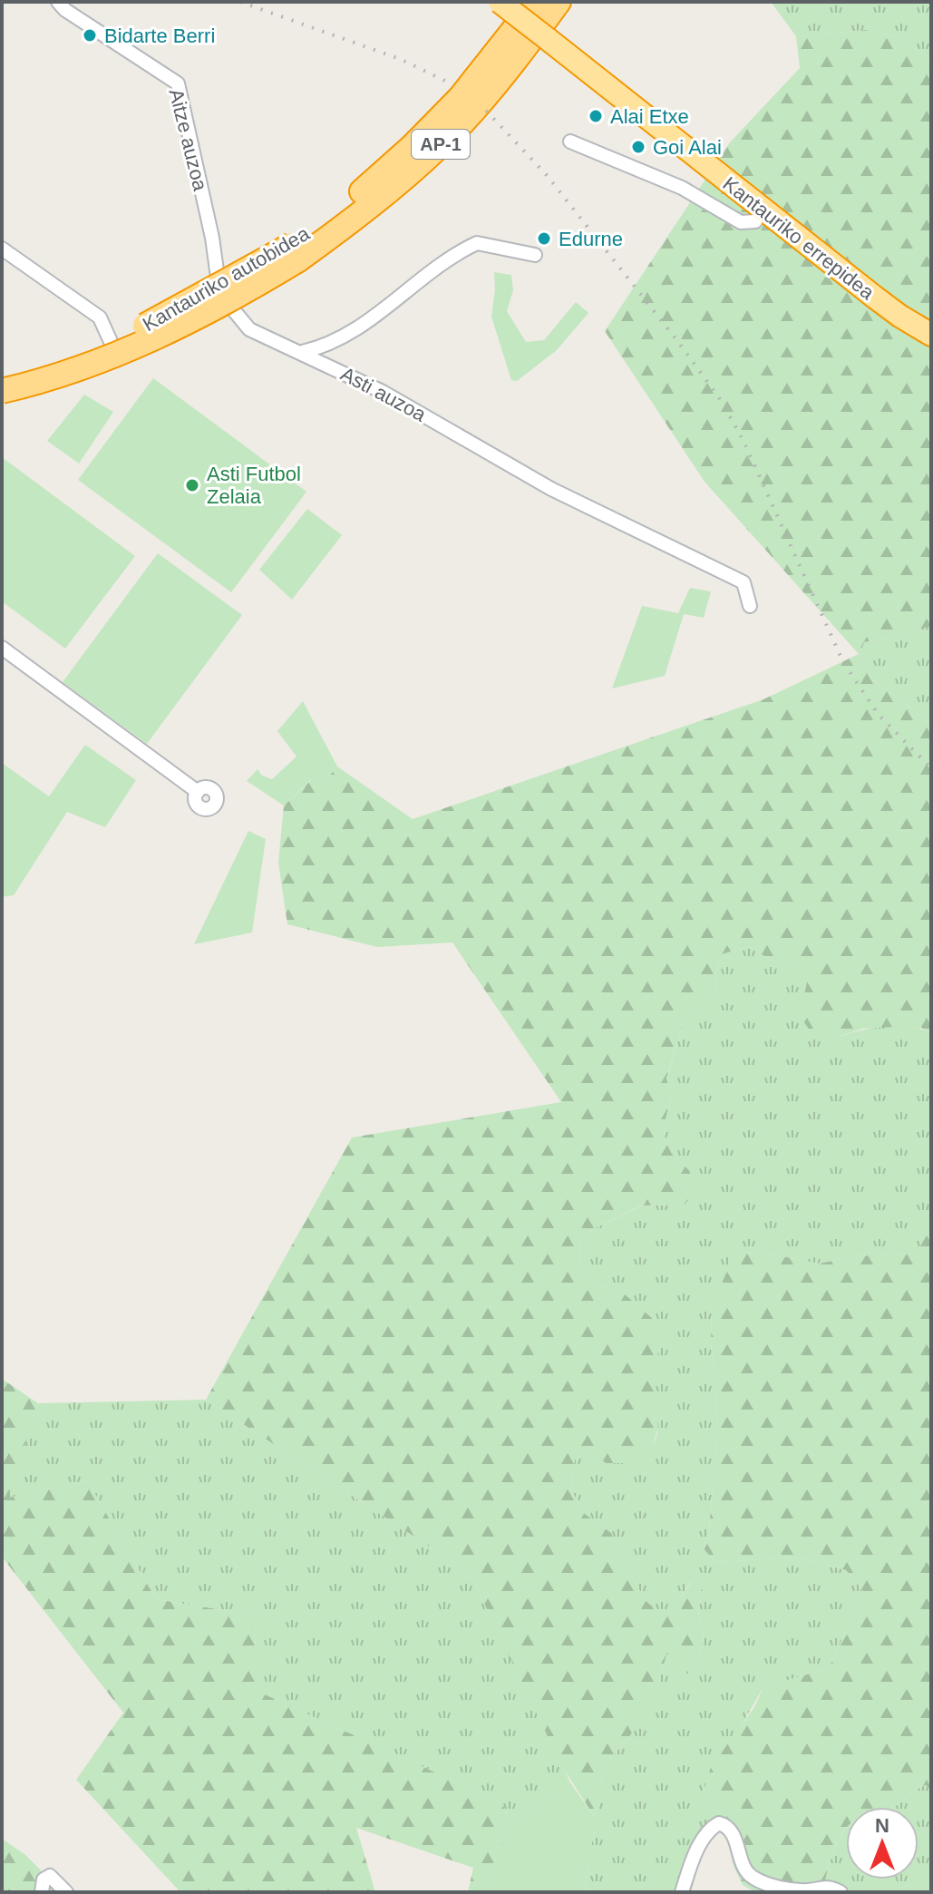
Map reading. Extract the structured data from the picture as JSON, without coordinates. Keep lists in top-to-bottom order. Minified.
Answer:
{"streets":{"highway":["AP-1","Kantauriko errepidea","Kantauriko autobidea"],"street":["Aitze auzoa","Asti auzoa"]},"crossings":[["Aitze auzoa","Asti auzoa"]],"places":["Bidarte Berri","Alai Etxe","Goi Alai","Edurne","Asti Futbol Zelaia"],"north":"top"}
